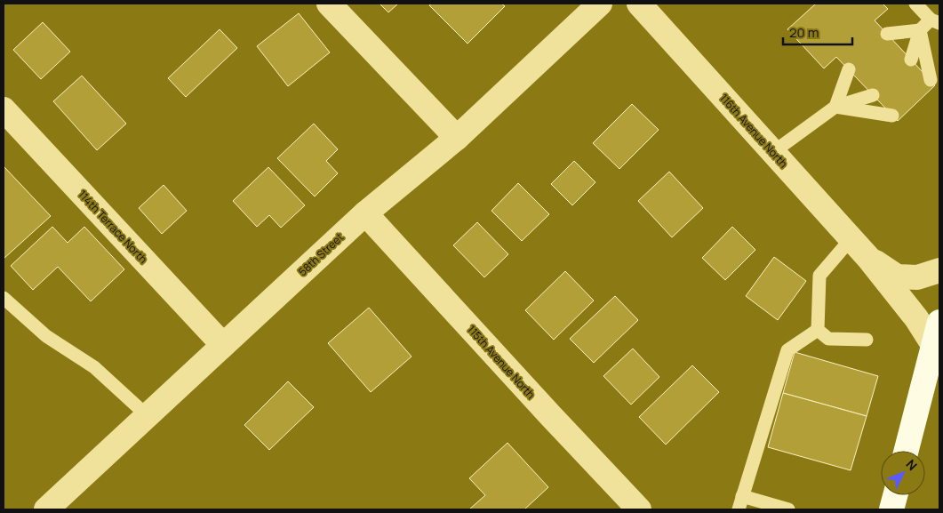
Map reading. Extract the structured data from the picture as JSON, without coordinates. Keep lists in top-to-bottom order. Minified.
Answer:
{"streets":{"street":["116th Avenue North","114th Terrace North","58th Street","115th Avenue North"]},"crossings":[["114th Terrace North","58th Street"],["58th Street","115th Avenue North"]],"scale_bar":"20 m","north":"top right"}
